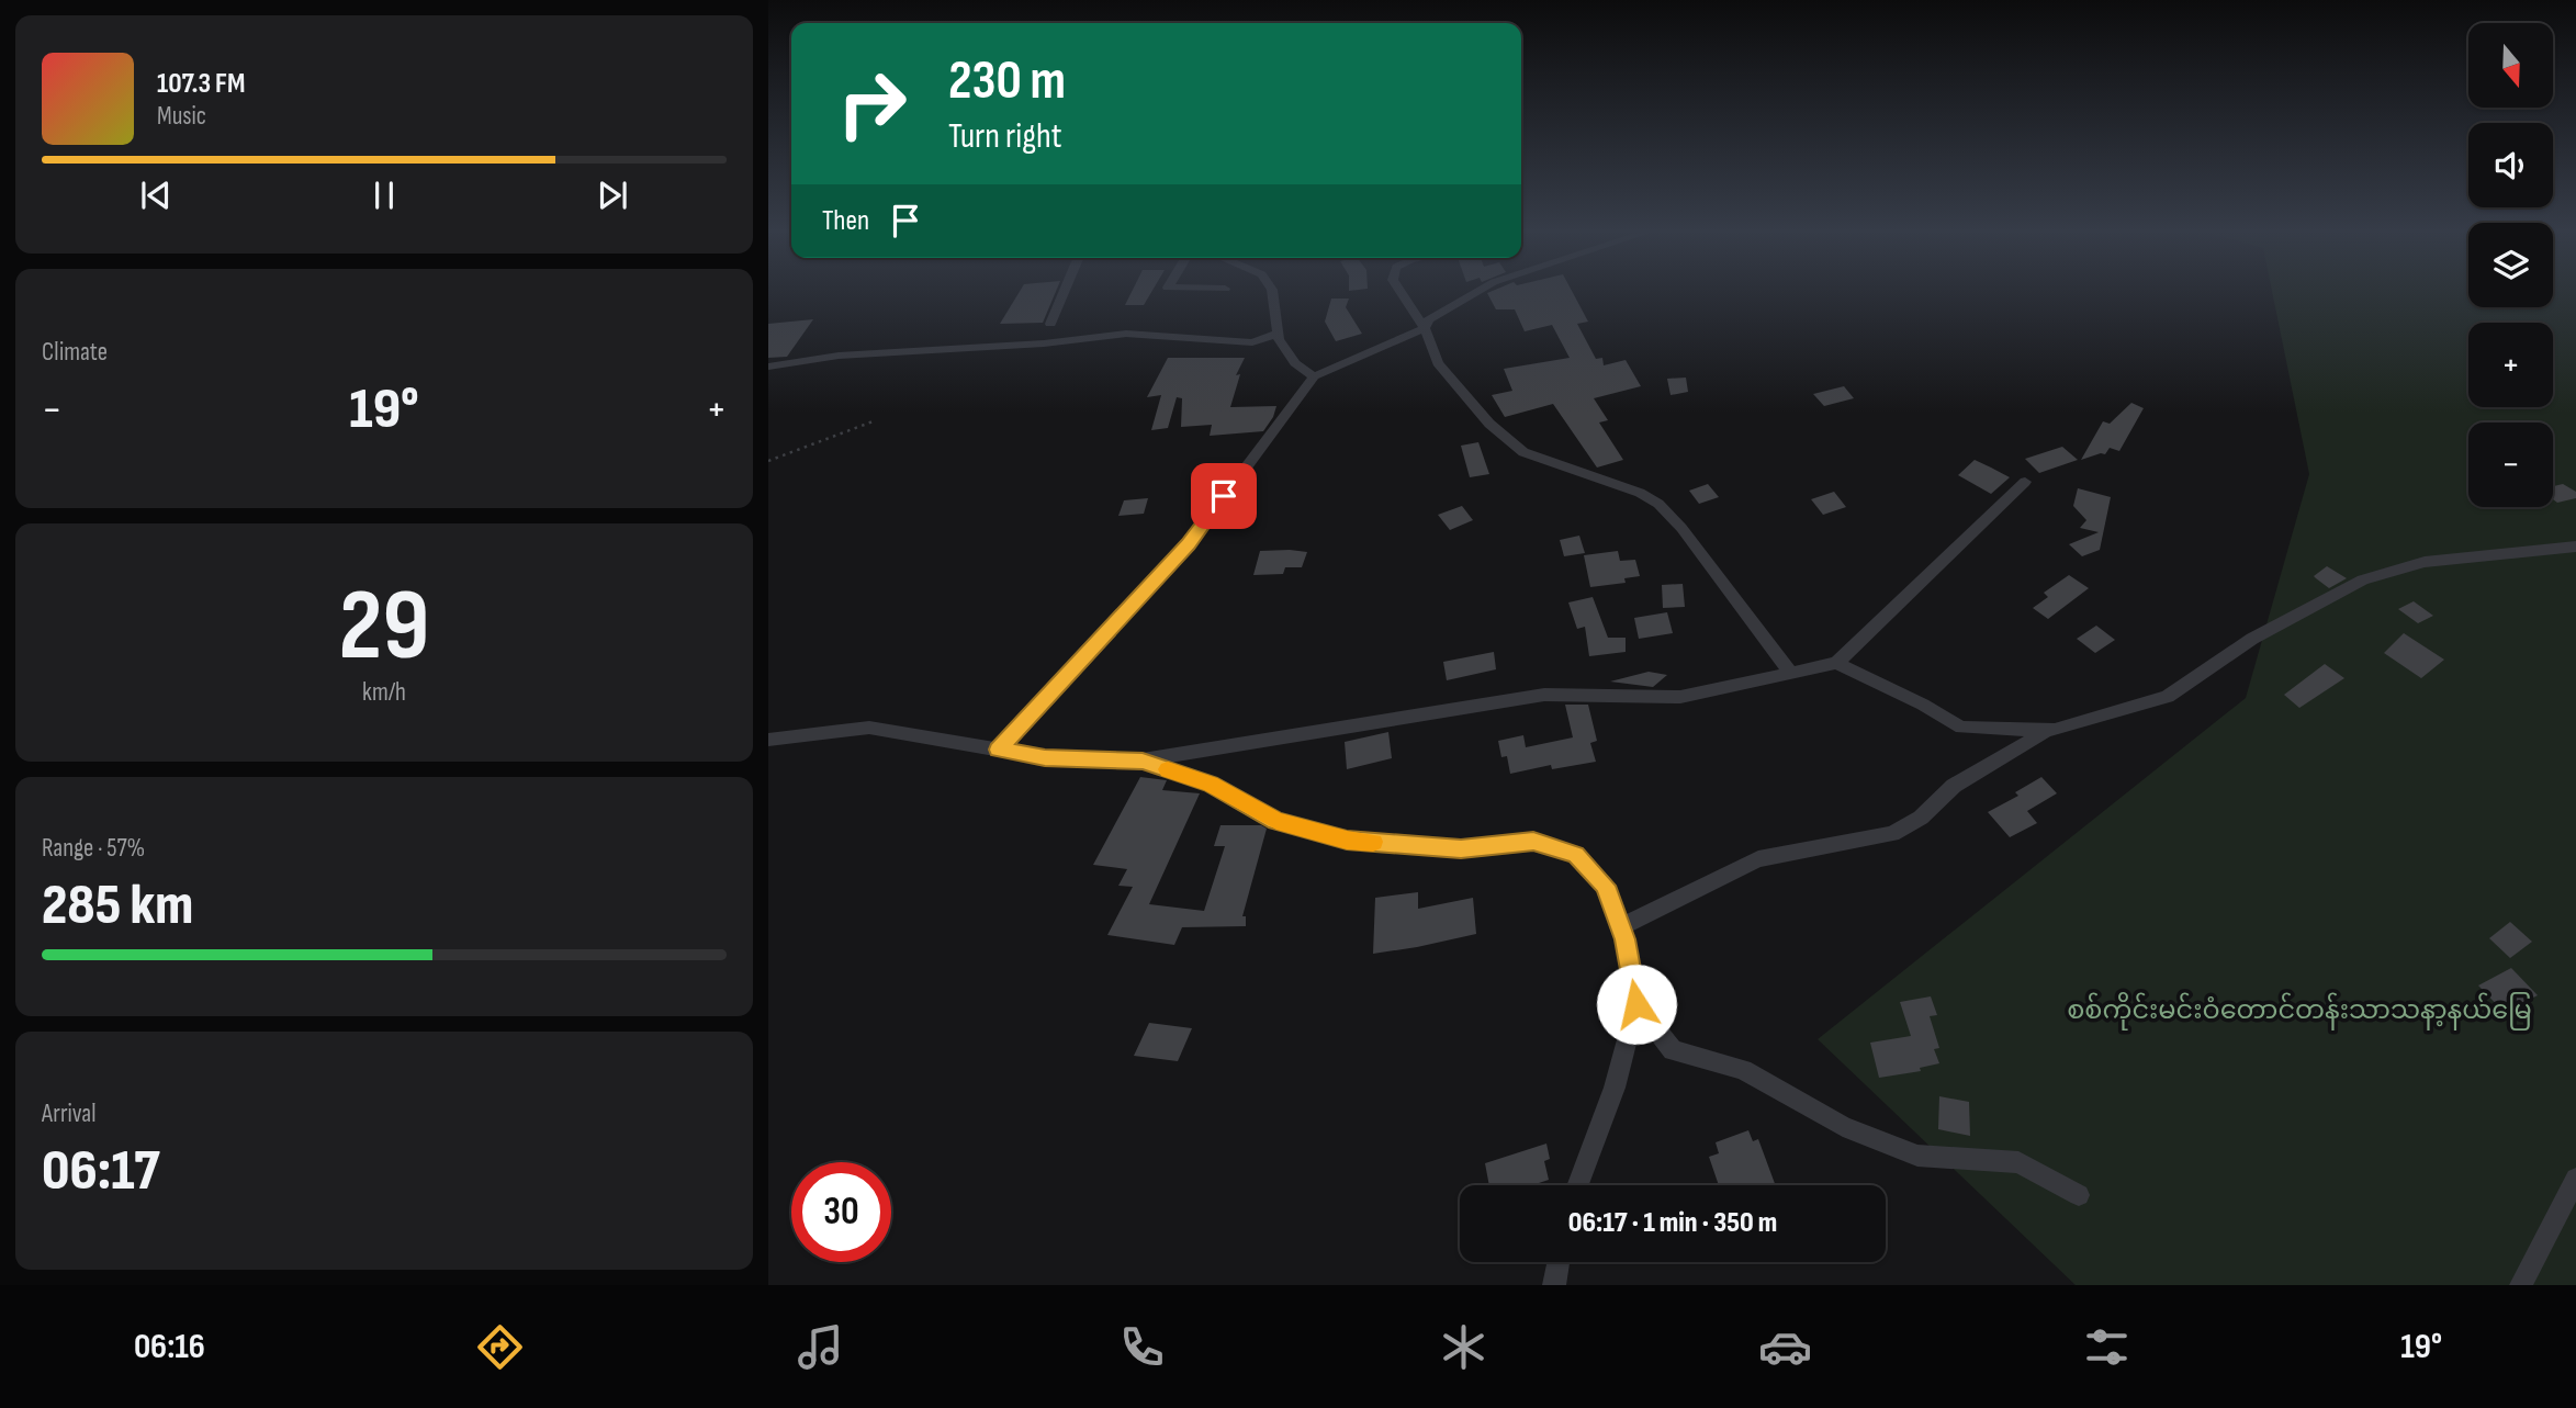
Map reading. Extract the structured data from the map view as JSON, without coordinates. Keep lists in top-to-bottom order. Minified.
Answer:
{"parks":["စစ်ကိုင်းမင်းဝံတောင်တန်းသာသနာ့နယ်မြေ"],"north":"bottom","page":{"map_buttons":["+","−"],"turn":["230 m","Turn right"],"song":["107.3 FM","Music"],"then":"Then","tile":["Climate",["29","km/h"],["Range · 57%","285 km"],["Arrival","06:17"]],"heat":["−","19°","+"],"limit":"30","trip":"06:17 · 1 min · 350 m","tabs":["06:16","19°"]}}
